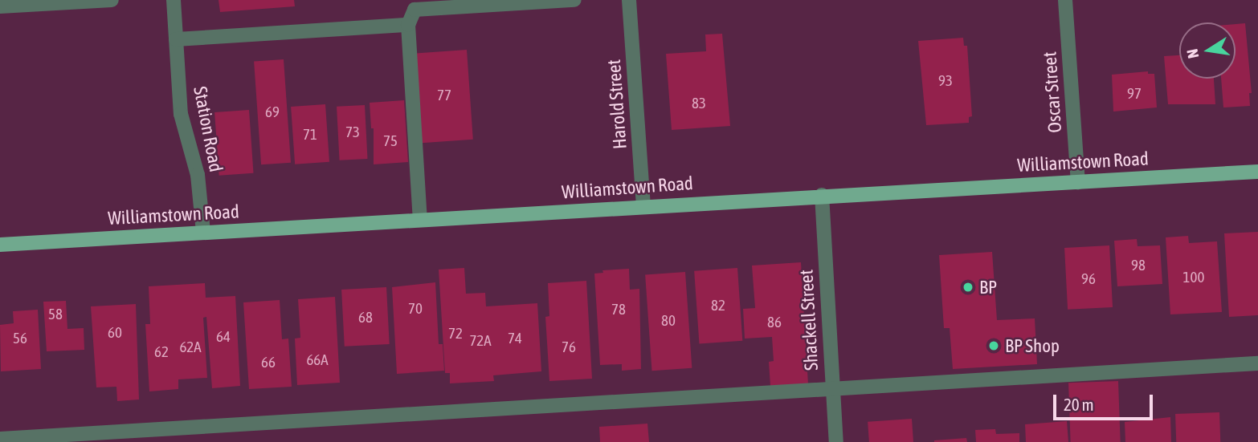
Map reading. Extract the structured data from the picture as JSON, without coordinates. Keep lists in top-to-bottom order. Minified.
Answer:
{"streets":{"main road":["Williamstown Road"],"street":["Oscar Street","Harold Street","Station Road","Shackell Street"]},"crossings":[["Oscar Street","Williamstown Road"],["Harold Street","Williamstown Road"],["Station Road","Williamstown Road"],["Williamstown Road","Shackell Street"]],"places":["BP","BP Shop"],"house_numbers":["93","97","77","83","69","73","71","75","98","100","96","82","70","78","58","68","80","86","60","72","64","56","74","72A","62A","76","62","66A","66"],"scale_bar":"20 m","north":"left"}
